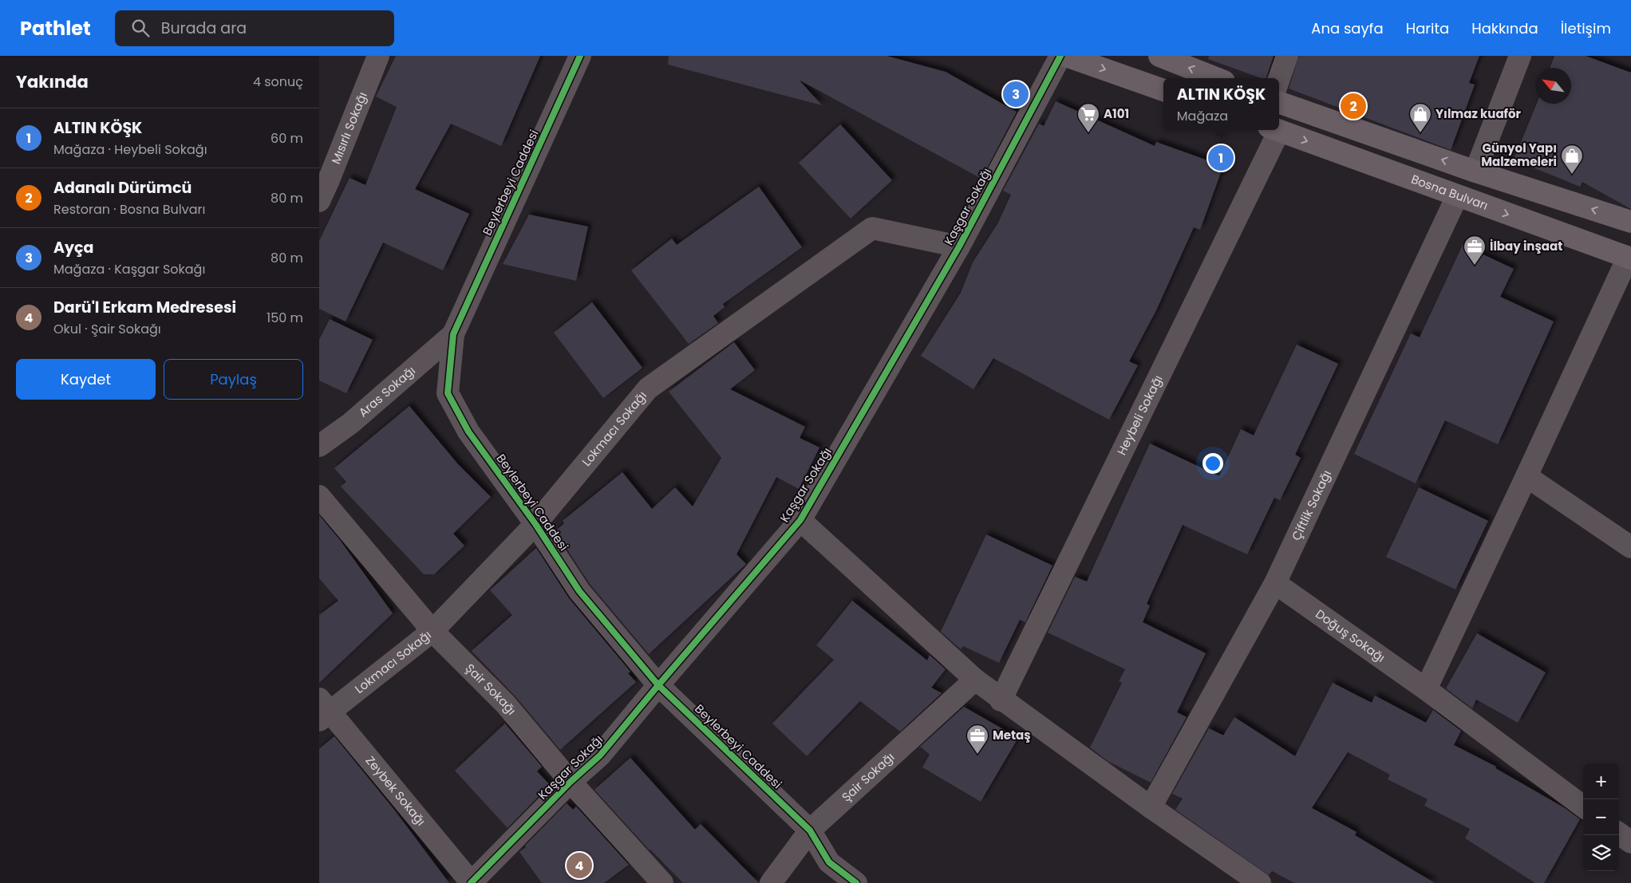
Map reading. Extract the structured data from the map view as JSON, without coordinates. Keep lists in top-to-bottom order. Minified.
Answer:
{"streets":{"main road":["Bosna Bulvarı"],"street":["Mısırlı Sokağı","Beylerbeyi Caddesi","Kaşgar Sokağı","Aras Sokağı","Heybeli Sokağı","Lokmacı Sokağı","Çiftlik Sokağı","Doğuş Sokağı","Şair Sokağı","Zeybek Sokağı"]},"crossings":[["Beylerbeyi Caddesi","Kaşgar Sokağı"],["Beylerbeyi Caddesi","Aras Sokağı"],["Beylerbeyi Caddesi","Lokmacı Sokağı"],["Beylerbeyi Caddesi","Şair Sokağı"],["Bosna Bulvarı","Çiftlik Sokağı"],["Kaşgar Sokağı","Lokmacı Sokağı"],["Kaşgar Sokağı","Şair Sokağı"],["Kaşgar Sokağı","Zeybek Sokağı"],["Lokmacı Sokağı","Şair Sokağı"],["Lokmacı Sokağı","Zeybek Sokağı"],["Çiftlik Sokağı","Doğuş Sokağı"]],"places":{"supermarket":["A101"],"shop":["Yılmaz kuaför","Günyol Yapı Malzemeleri"],"office":["İlbay inşaat","Metaş"]},"north":"top left","page":{"header":"Pathlet","search":"Burada ara","nav":["Ana sayfa","Harita","Hakkında","İletişim"],"heading":["Yakında","4 sonuç"],"popup":["ALTIN KÖŞK","Mağaza"],"pins":["3","2","1","4"],"list":[{"mark":"1","name":"ALTIN KÖŞK","note":"Mağaza · Heybeli Sokağı","value":"60 m"},{"mark":"2","name":"Adanalı Dürümcü","note":"Restoran · Bosna Bulvarı","value":"80 m"},{"mark":"3","name":"Ayça","note":"Mağaza · Kaşgar Sokağı","value":"80 m"},{"mark":"4","name":"Darü'l Erkam Medresesi","note":"Okul · Şair Sokağı","value":"150 m"}],"buttons":["Kaydet","Paylaş"],"map_buttons":["+","−"]}}
